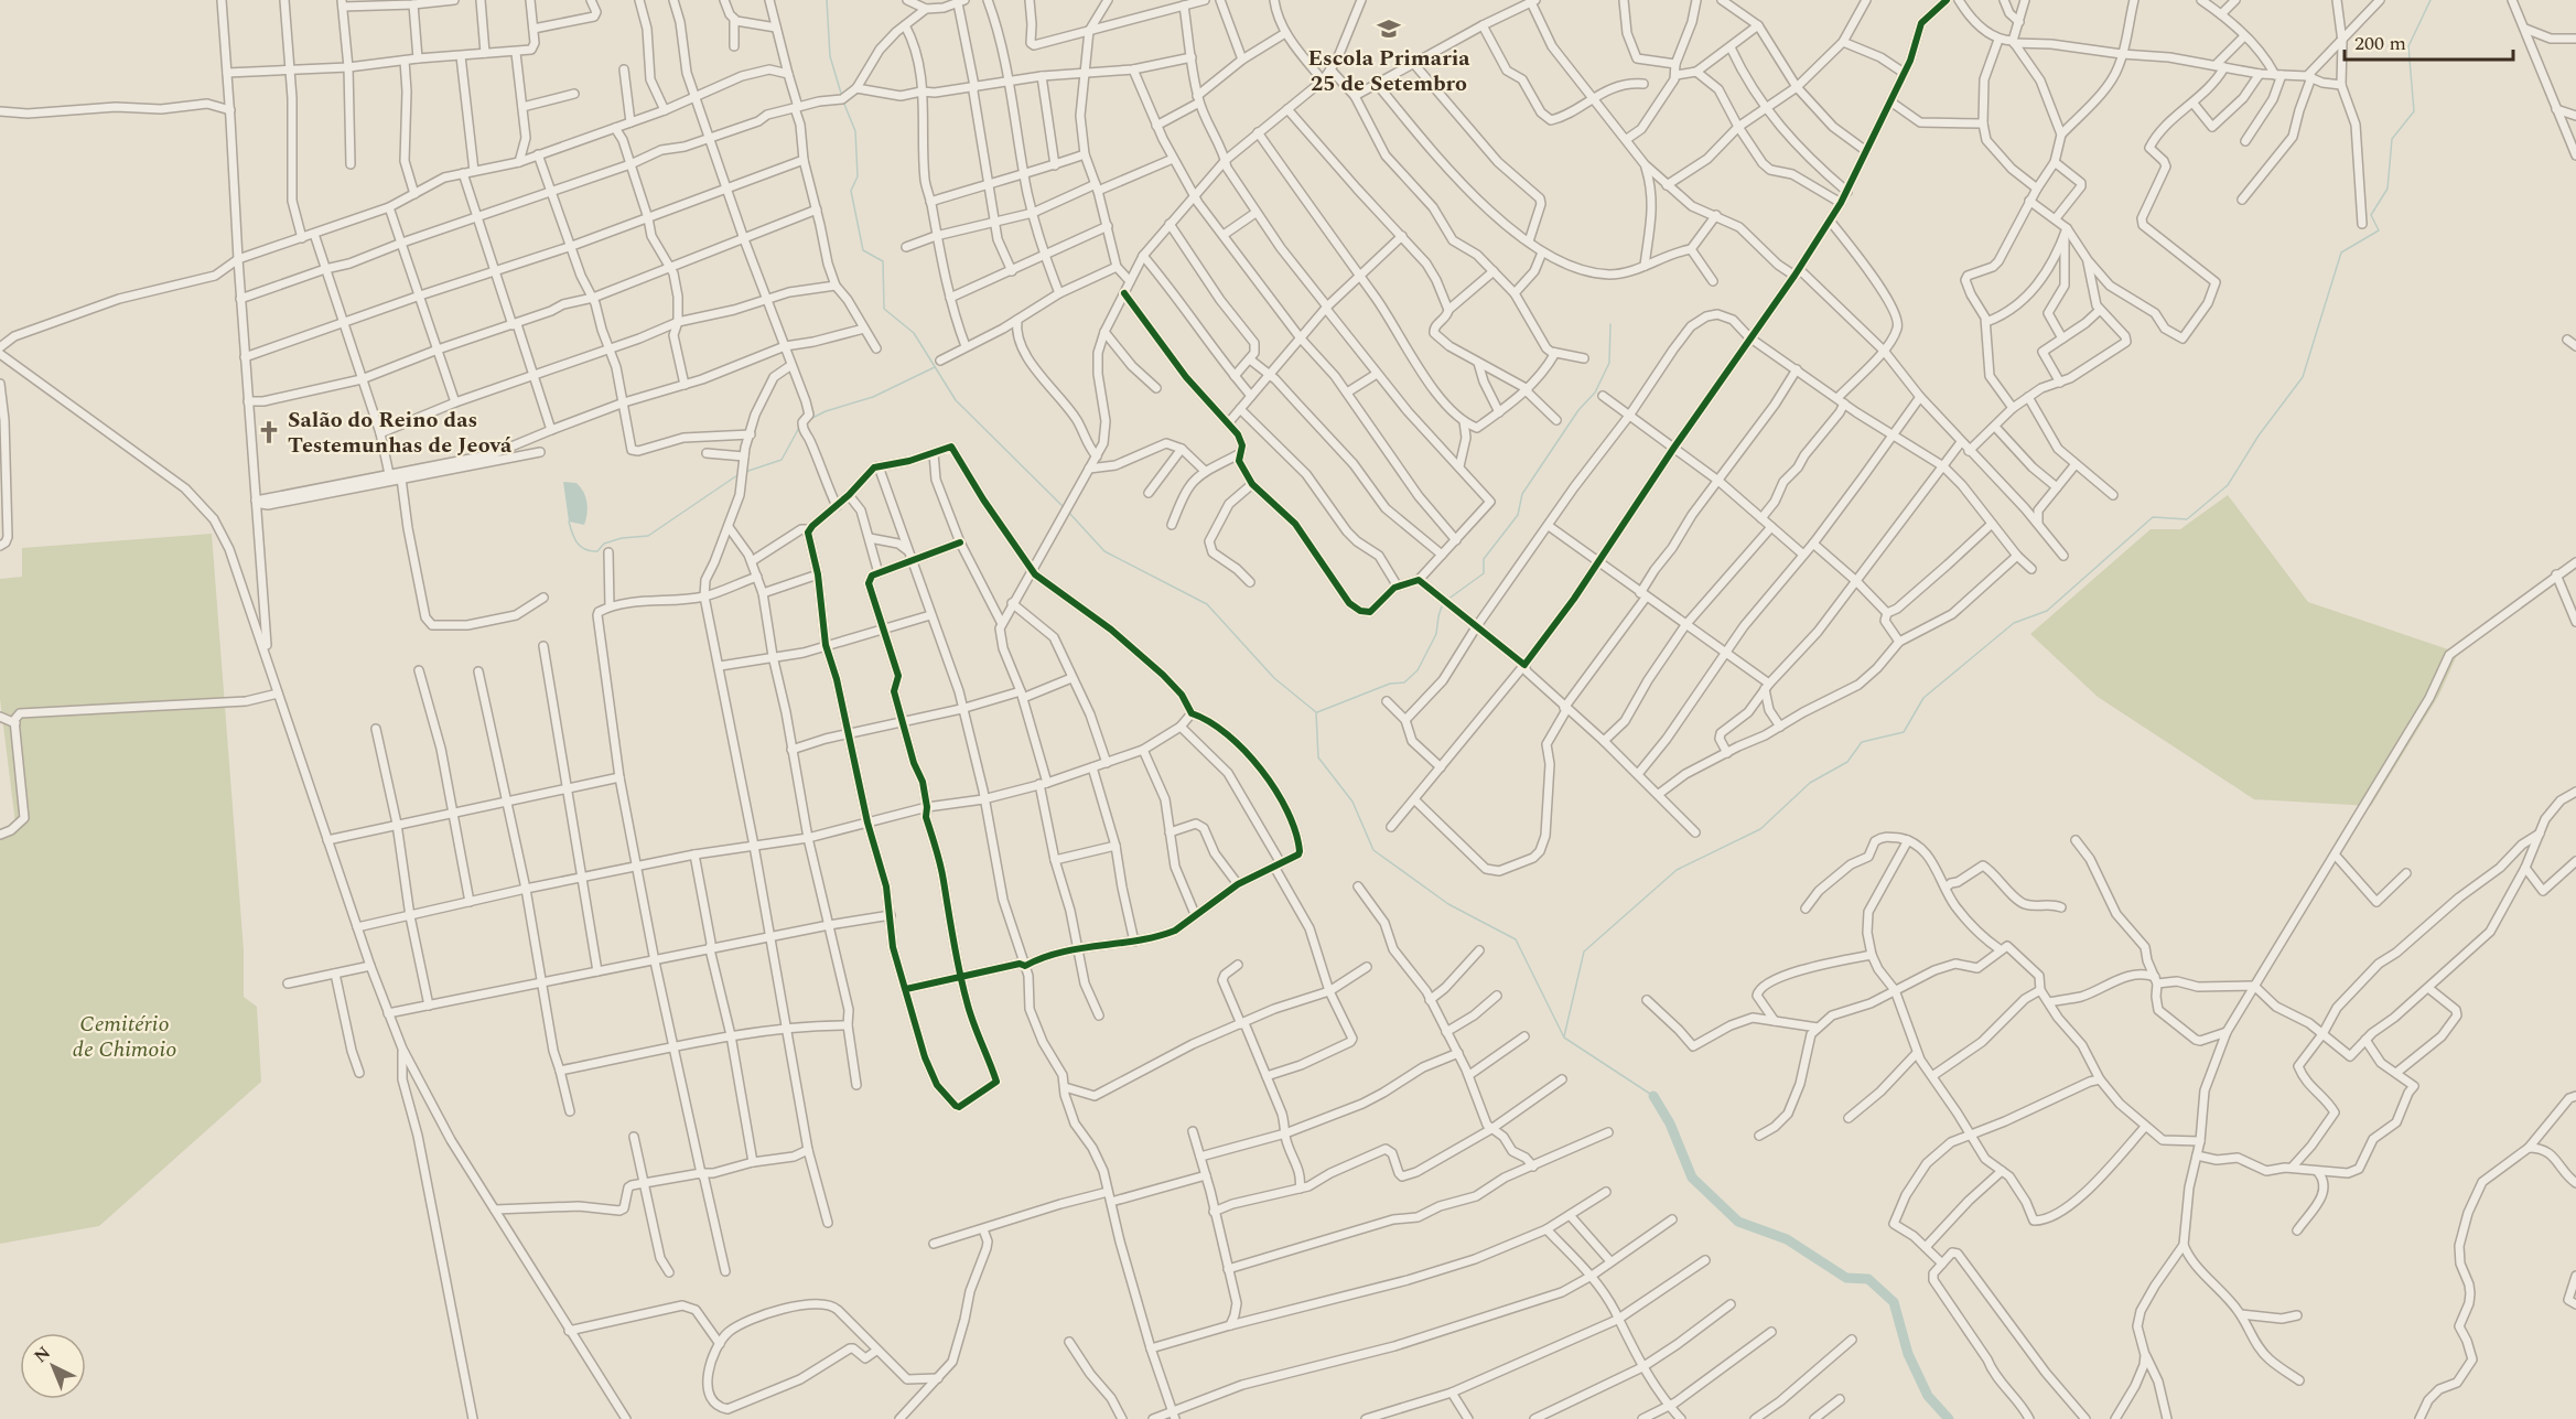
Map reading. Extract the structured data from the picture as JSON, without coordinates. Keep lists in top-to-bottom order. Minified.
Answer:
{"parks":["Cemitério de Chimoio"],"places":{"school or university":["Escola Primaria 25 de Setembro"],"church":["Salão do Reino das Testemunhas de Jeová"]},"scale_bar":"200 m","north":"top left"}
